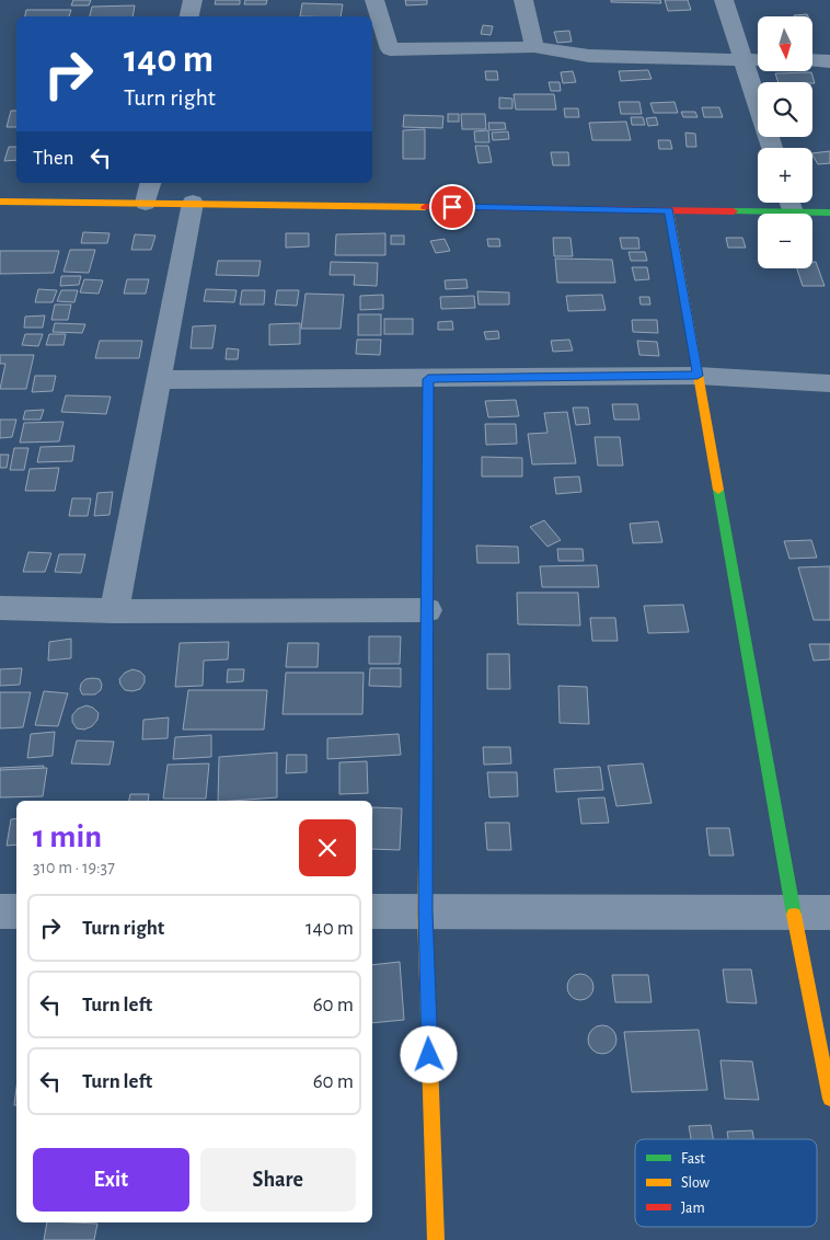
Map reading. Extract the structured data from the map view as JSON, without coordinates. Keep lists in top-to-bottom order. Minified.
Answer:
{"legend":["Fast","Slow","Jam"],"north":"bottom","page":{"map_buttons":["+","−"],"turn":["140 m","Turn right"],"then":"Then","heading":["1 min","310 m · 19:37"],"list":[{"name":"Turn right","value":"140 m"},{"name":"Turn left","value":"60 m"},{"name":"Turn left","value":"60 m"}],"buttons":["Exit","Share"]}}
